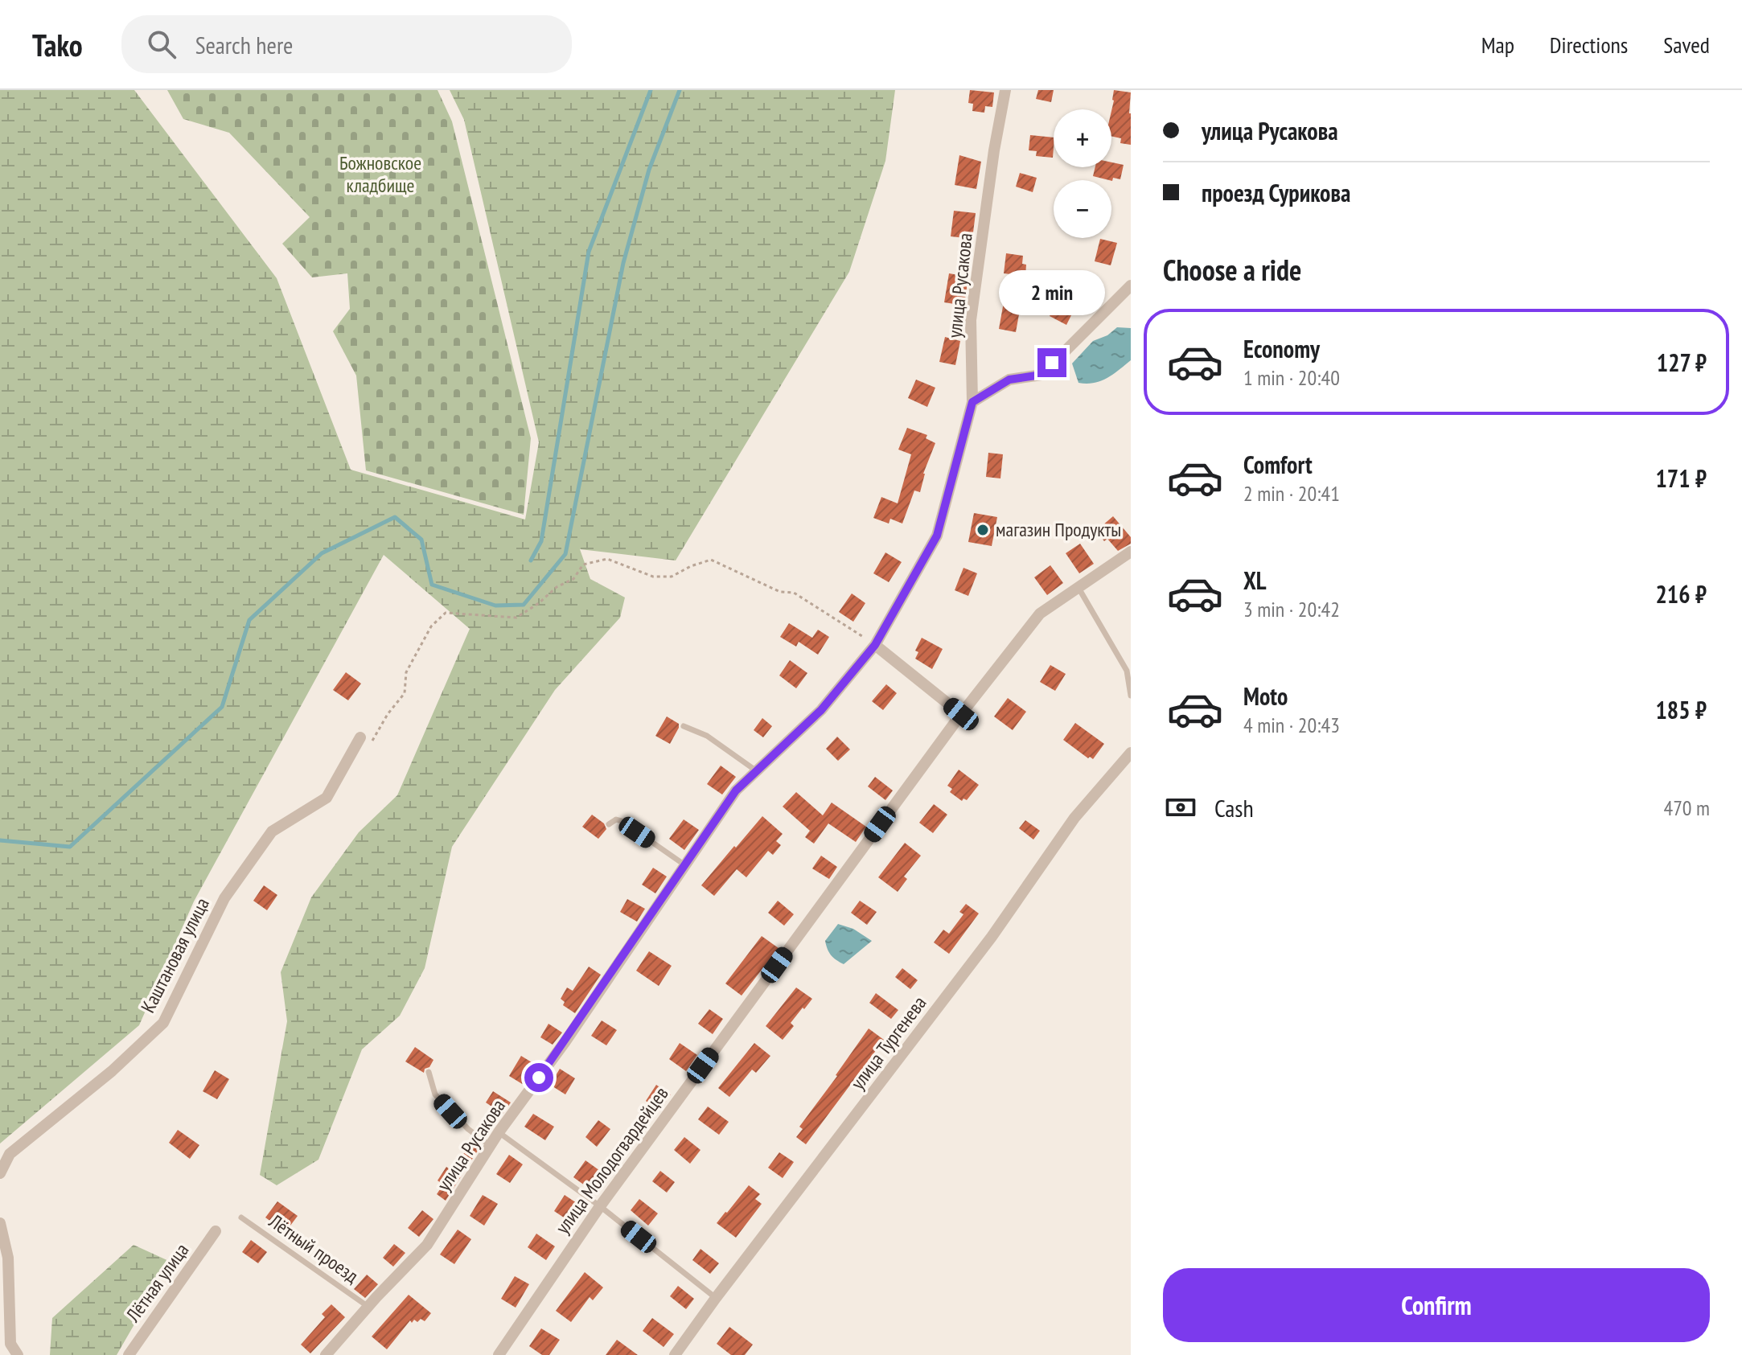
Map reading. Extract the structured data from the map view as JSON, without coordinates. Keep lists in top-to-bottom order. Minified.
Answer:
{"streets":{"street":["улица Русакова","Каштановая улица","улица Тургенева","улица Молодогвардейцев","Лётная улица"],"lane":["Лётный проезд"]},"crossings":[["улица Русакова","Лётный проезд"]],"parks":["Божновское кладбище"],"places":["магазин Продукты"],"page":{"header":"Tako","search":"Search here","nav":["Map","Directions","Saved"],"banner":["улица Русакова","проезд Сурикова"],"map_buttons":["+","−"],"heading":"Choose a ride","bubble":"2 min","list":[{"name":"Economy","note":"1 min · 20:40","value":"127 ₽"},{"name":"Comfort","note":"2 min · 20:41","value":"171 ₽"},{"name":"XL","note":"3 min · 20:42","value":"216 ₽"},{"name":"Moto","note":"4 min · 20:43","value":"185 ₽"}],"pay":["Cash","470 m"],"buttons":"Confirm"}}
